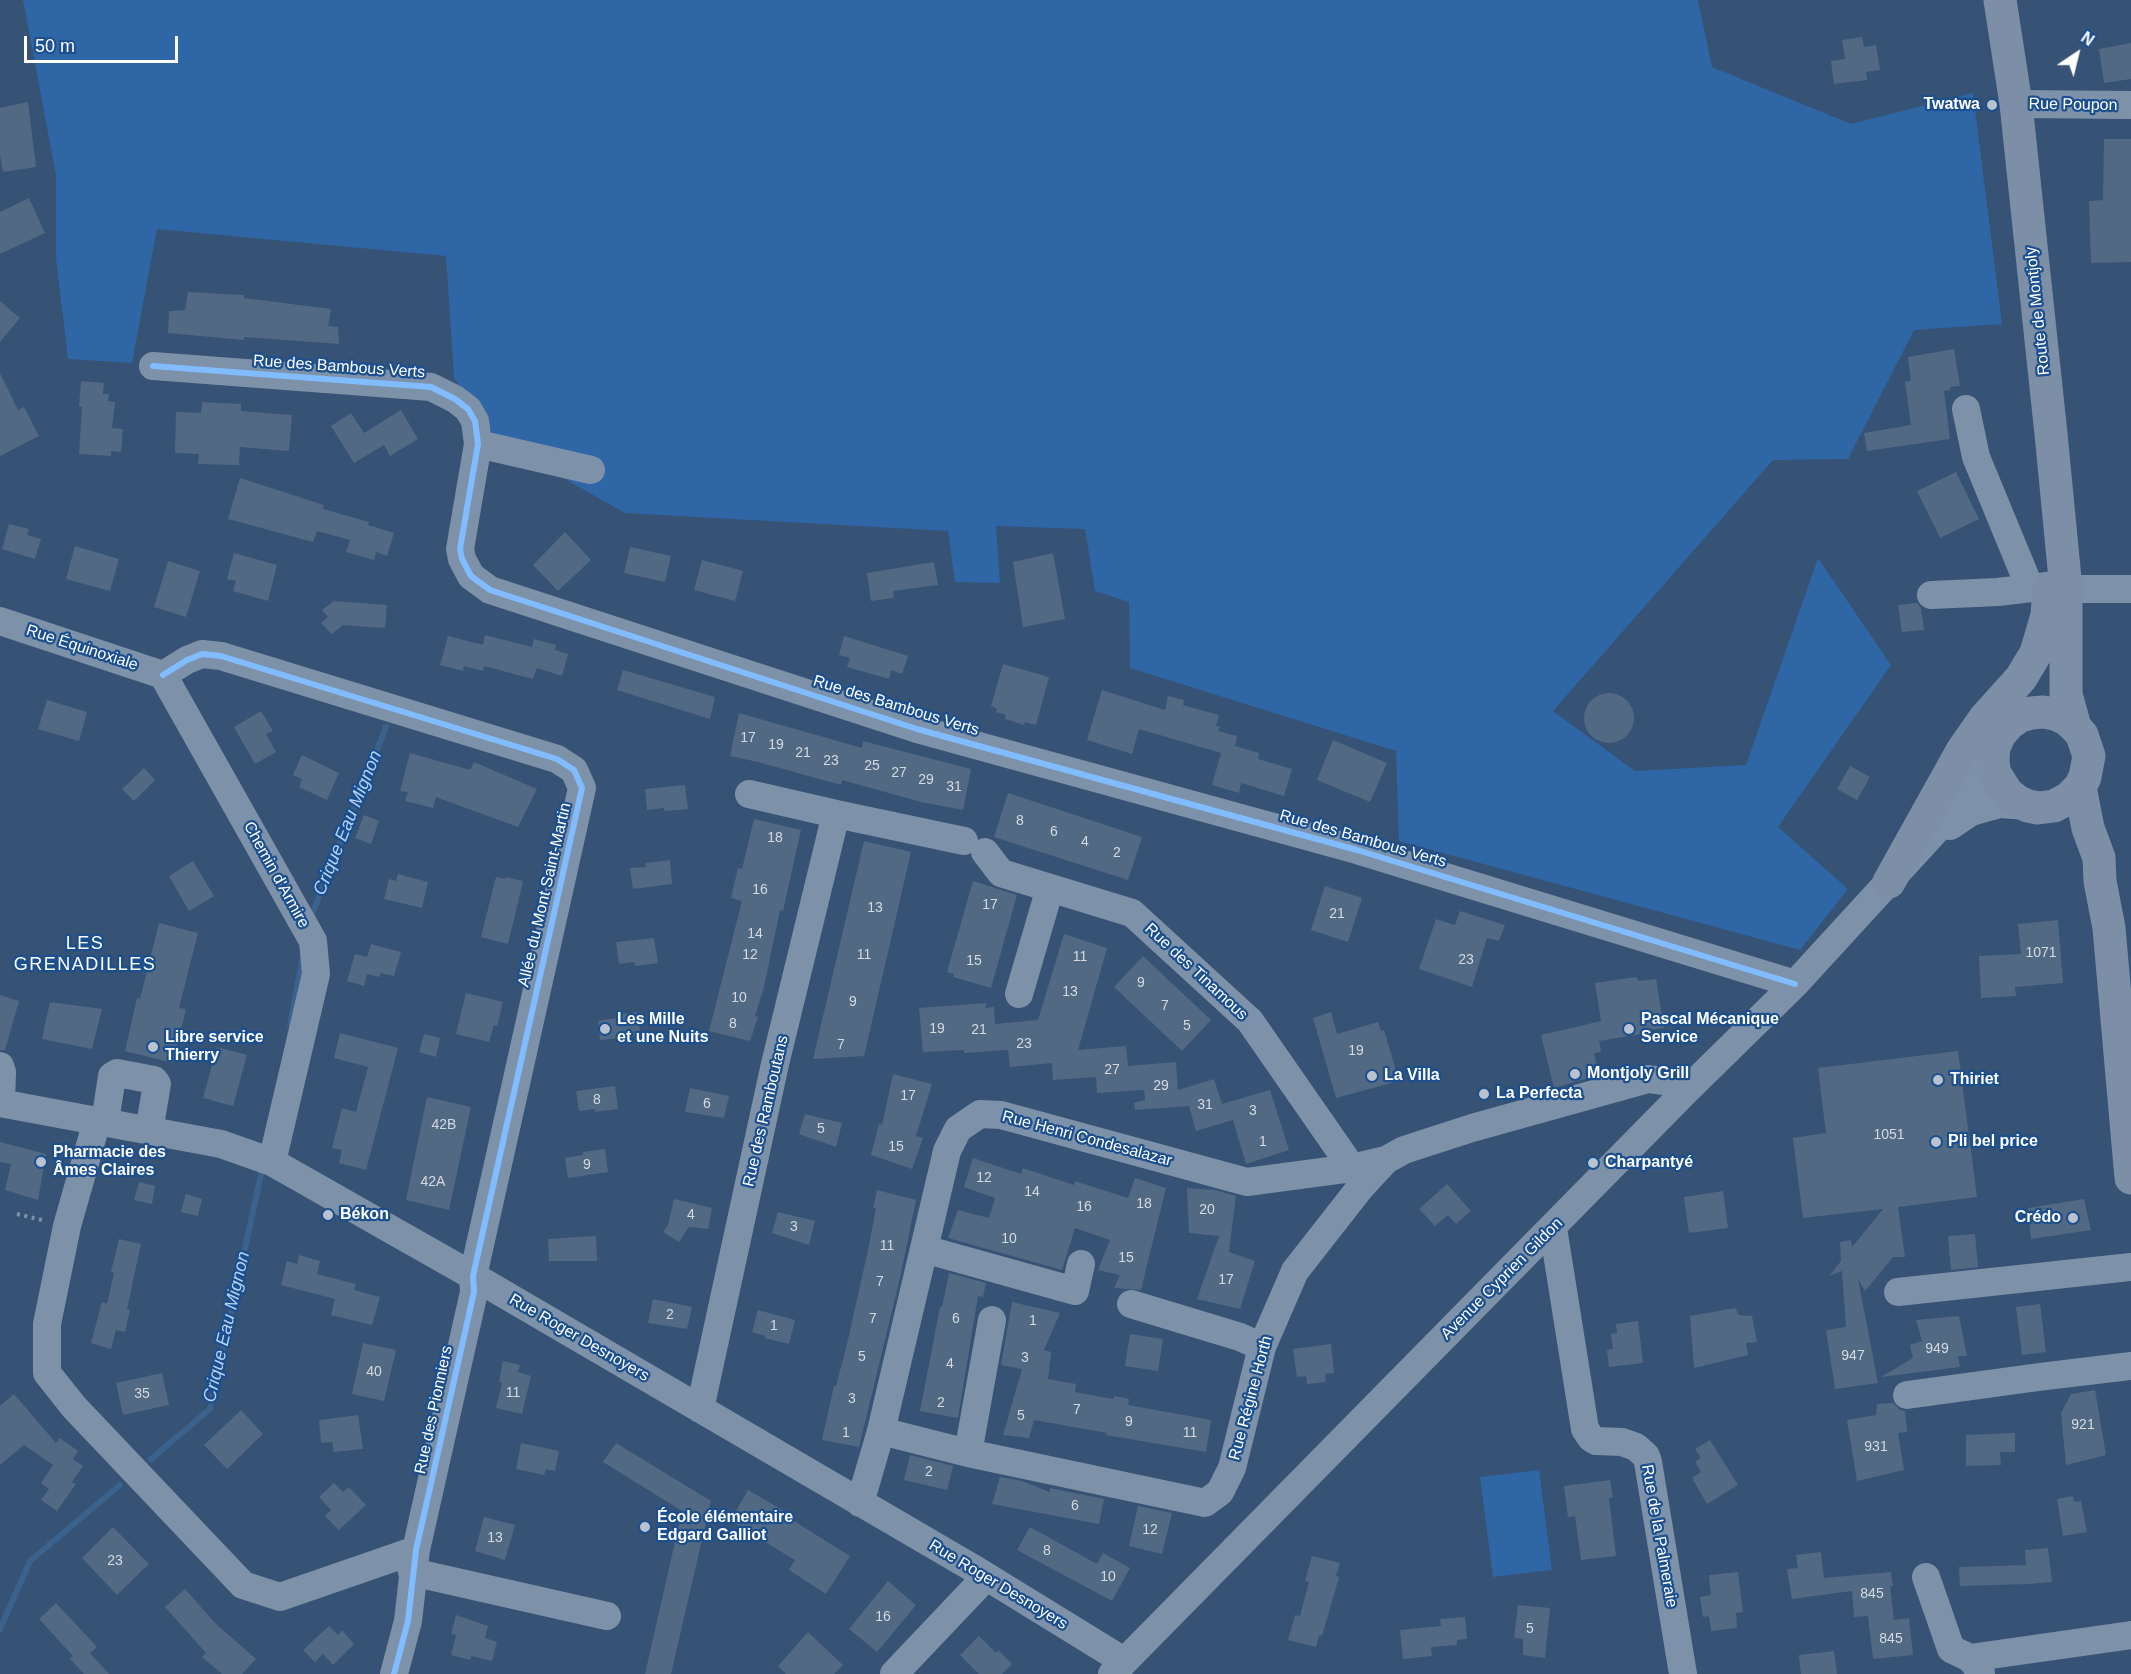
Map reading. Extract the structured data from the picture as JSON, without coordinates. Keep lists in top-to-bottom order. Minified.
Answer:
{"streets":{"main road":["Route de Montjoly"],"street":["Rue Poupon","Rue des Bambous Verts","Rue Équinoxiale","Chemin d'Armire","Allée du Mont Saint-Martin","Rue des Tinamous","Rue des Ramboutans","Rue Henri Condesalazar","Avenue Cyprien Gildon","Rue Roger Desnoyers","Rue Régine Horth","Rue des Pionniers","Rue de la Palmeraie"]},"crossings":[["Rue Poupon","Route de Montjoly"],["Rue des Bambous Verts","Avenue Cyprien Gildon"],["Rue Équinoxiale","Chemin d'Armire"],["Rue Équinoxiale","Allée du Mont Saint-Martin"],["Chemin d'Armire","Allée du Mont Saint-Martin"],["Chemin d'Armire","Rue Roger Desnoyers"],["Allée du Mont Saint-Martin","Rue Roger Desnoyers"],["Allée du Mont Saint-Martin","Rue des Pionniers"],["Rue des Tinamous","Rue des Ramboutans"],["Rue des Tinamous","Rue Henri Condesalazar"],["Rue des Ramboutans","Rue Roger Desnoyers"],["Rue Henri Condesalazar","Rue Roger Desnoyers"],["Rue Henri Condesalazar","Rue Régine Horth"],["Avenue Cyprien Gildon","Rue Roger Desnoyers"],["Avenue Cyprien Gildon","Rue Régine Horth"],["Avenue Cyprien Gildon","Rue de la Palmeraie"],["Rue Roger Desnoyers","Rue des Pionniers"]],"districts":["LES GRENADILLES"],"water":["Crique Eau Mignon"],"places":["Twatwa","Les Mille et une Nuits","Pascal Mécanique Service","Libre service Thierry","Montjoly Grill","La Villa","Thiriet","La Perfecta","Pli bel price","Pharmacie des Âmes Claires","Charpantyé","Békon","Crédo","École élémentaire Edgard Galliot"],"house_numbers":["17","19","21","23","25","27","29","31","8","6","18","4","2","16","17","13","21","14","1071","12","11","11","23","15","9","13","10","9","7","8","5","19","21","23","7","19","27","29","17","8","6","31","3","42B","5","1051","1","15","9","12","42A","14","18","16","20","4","3","10","11","15","17","7","2","7","6","1","1","949","947","5","3","4","40","11","35","3","2","7","5","9","921","1","11","931","2","6","12","13","8","23","10","845","16","5","845"],"scale_bar":"50 m","north":"top right"}
